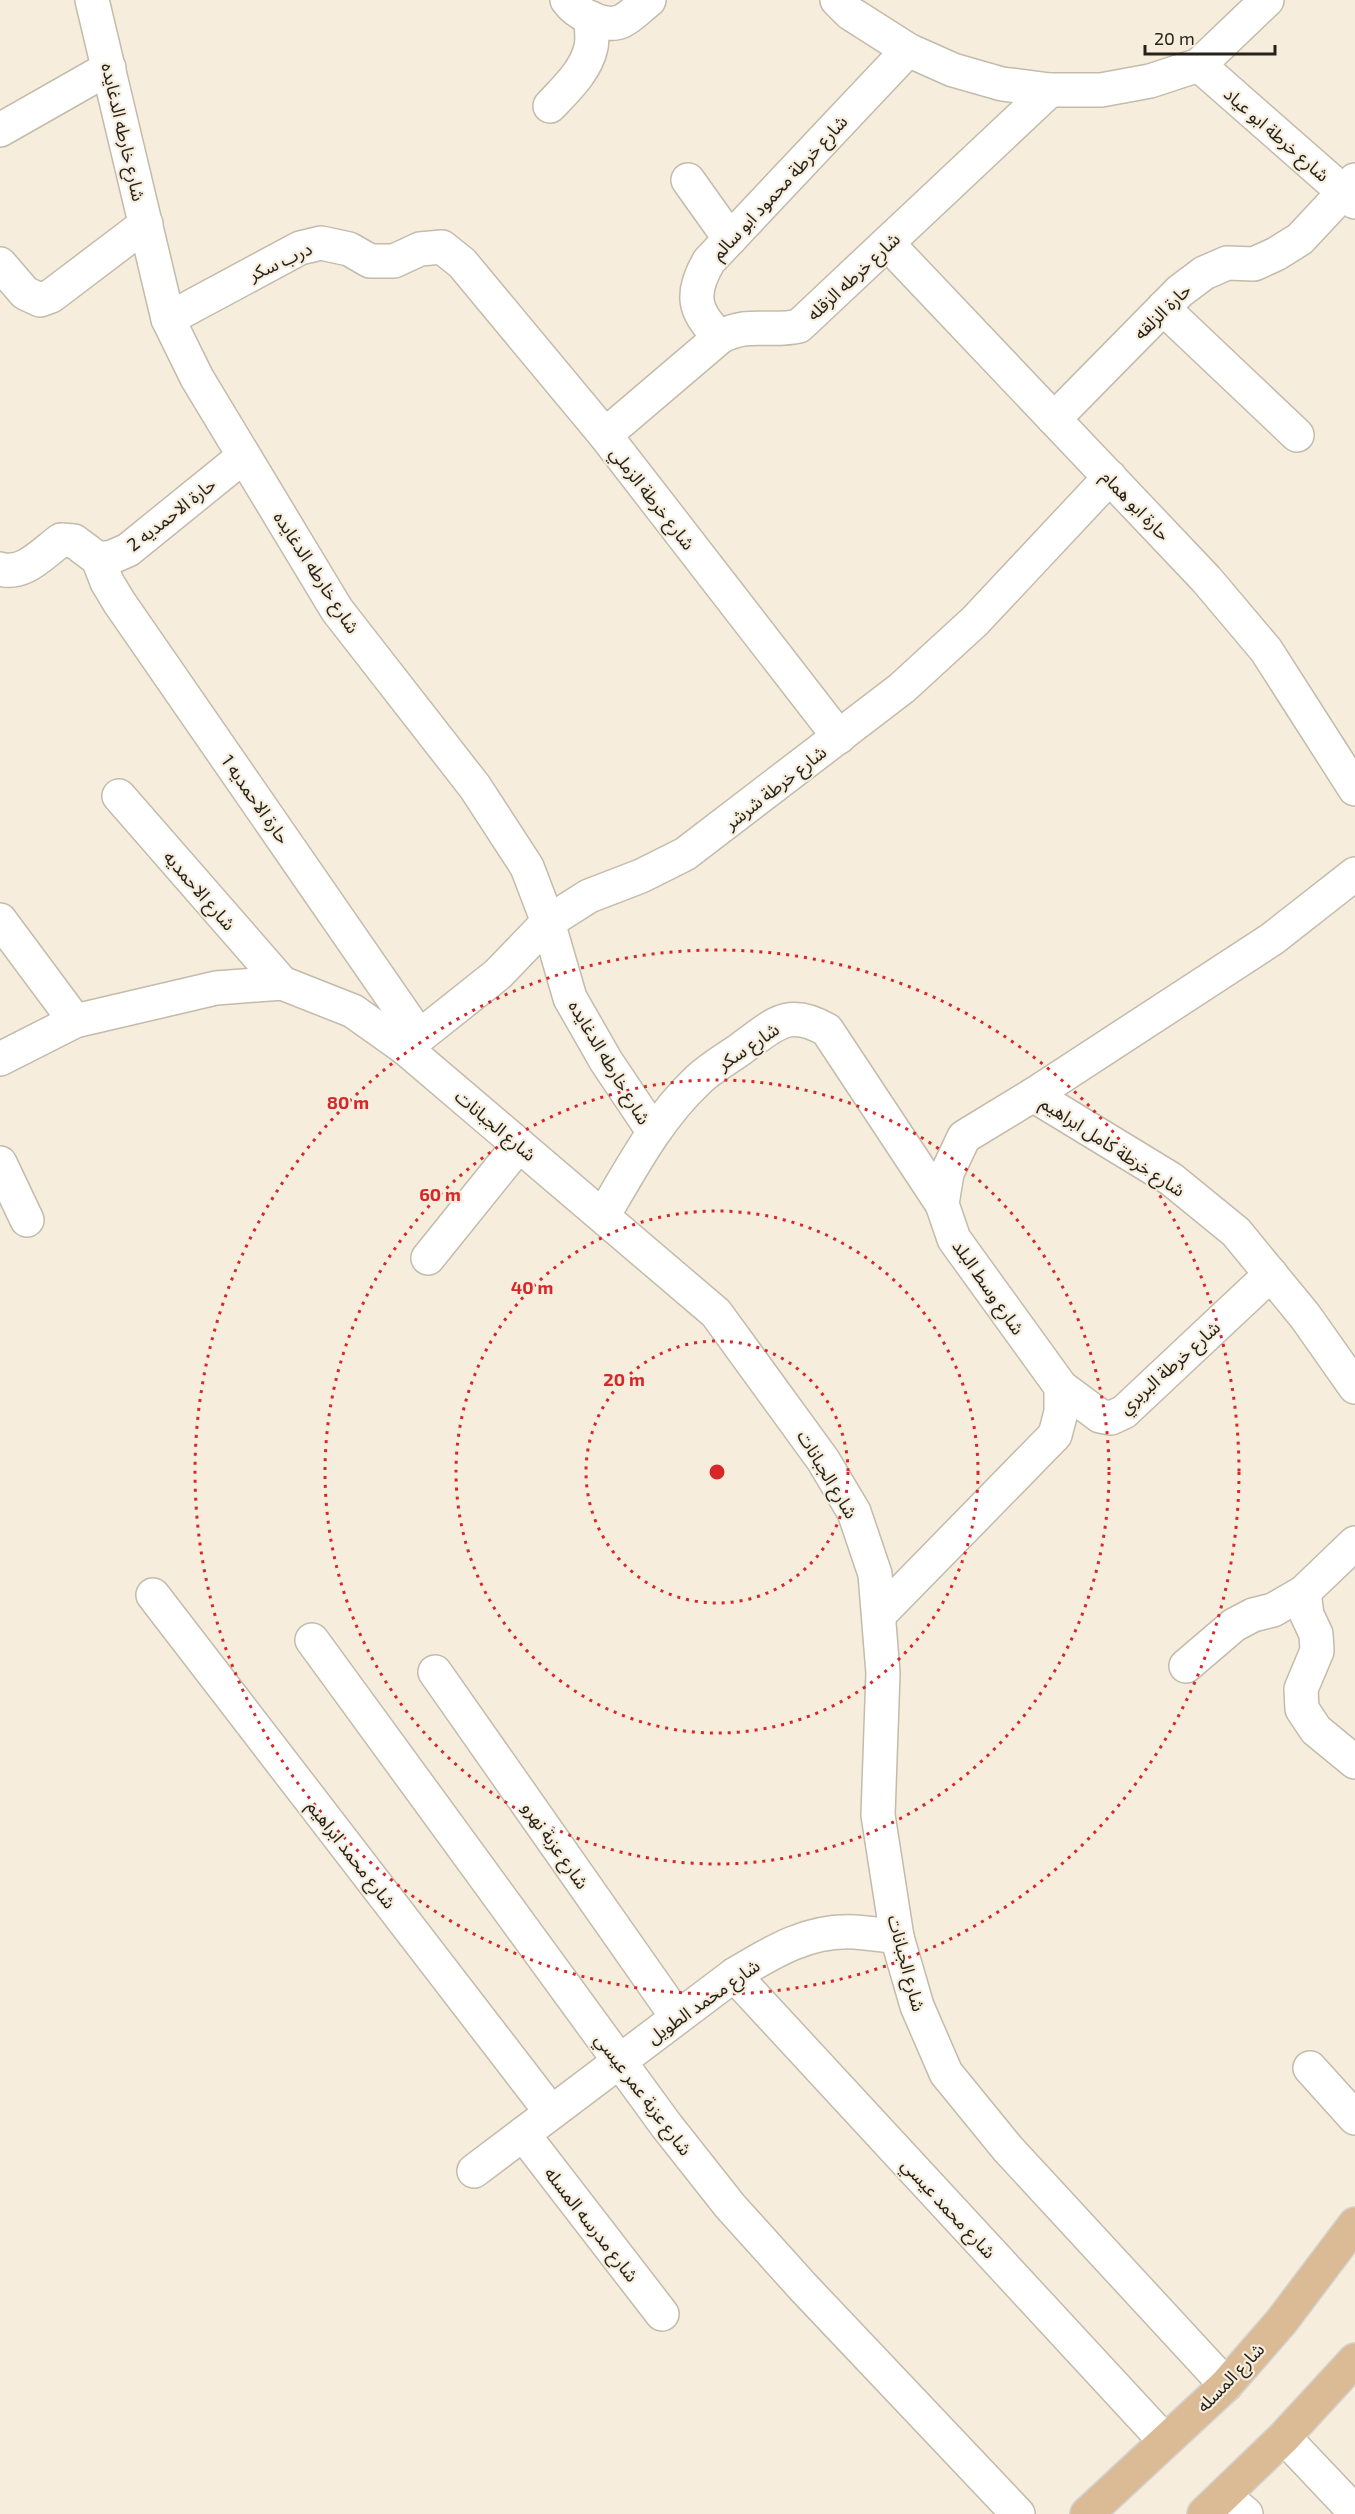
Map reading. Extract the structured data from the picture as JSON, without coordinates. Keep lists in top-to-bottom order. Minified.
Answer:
{"streets":{"main road":["شارع المسله"],"street":["شارع خارطه الدغايده","شارع خرطة ابو عياد","شارع خرطة محمود ابو سالم","درب سكر","شارع خرطه الزقله","حارة الزلقه","شارع خرطة الزملي","حارة ابو همام","حارة الاحمديه 2","شارع خرطة شرشر","حارة الاحمديه 1","شارع الاحمديه","شارع سكر","شارع الجبانات","شارع خرطة كامل ابراهيم","شارع وسط البلد","شارع خرطة البربري","شارع عزبة نهرو","شارع محمد ابراهيم","شارع محمد الطويل","شارع عزبة عمر عيسي","شارع محمد عيسي","شارع مدرسه المسله"]},"crossings":[["شارع خارطه الدغايده","درب سكر"],["شارع خارطه الدغايده","حارة الاحمديه 2"],["شارع خارطه الدغايده","شارع خرطة شرشر"],["شارع خارطه الدغايده","شارع سكر"],["شارع خرطة ابو عياد","حارة الزلقه"],["شارع خرطة محمود ابو سالم","شارع خرطه الزقله"],["درب سكر","شارع خرطة الزملي"],["شارع خرطه الزقله","شارع خرطة الزملي"],["شارع خرطه الزقله","حارة ابو همام"],["حارة الزلقه","حارة ابو همام"],["شارع خرطة الزملي","شارع خرطة شرشر"],["حارة ابو همام","شارع خرطة شرشر"],["حارة الاحمديه 2","حارة الاحمديه 1"],["شارع خرطة شرشر","حارة الاحمديه 1"],["شارع خرطة شرشر","شارع الجبانات"],["حارة الاحمديه 1","شارع الجبانات"],["شارع الاحمديه","شارع الجبانات"],["شارع سكر","شارع الجبانات"],["شارع سكر","شارع وسط البلد"],["شارع الجبانات","شارع محمد الطويل"],["شارع الجبانات","شارع المسله"],["شارع خرطة كامل ابراهيم","شارع وسط البلد"],["شارع خرطة كامل ابراهيم","شارع خرطة البربري"],["شارع وسط البلد","شارع خرطة البربري"],["شارع عزبة نهرو","شارع محمد الطويل"],["شارع محمد ابراهيم","شارع محمد الطويل"],["شارع محمد الطويل","شارع عزبة عمر عيسي"],["شارع محمد الطويل","شارع محمد عيسي"],["شارع محمد الطويل","شارع مدرسه المسله"],["شارع محمد عيسي","شارع المسله"]],"scale_bar":"20 m","rings":["80 m","60 m","40 m","20 m"]}
